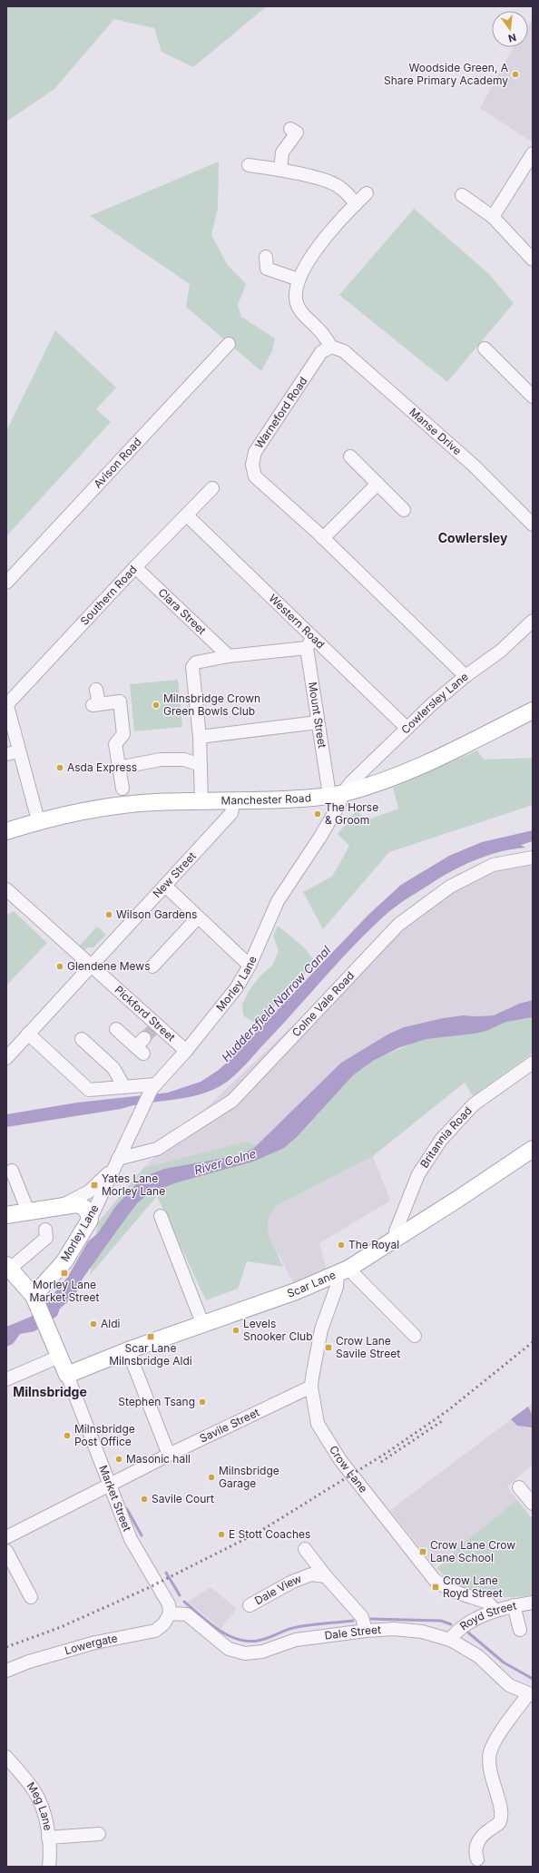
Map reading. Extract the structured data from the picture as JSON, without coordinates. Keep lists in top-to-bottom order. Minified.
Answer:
{"streets":{"main road":["Manchester Road","Morley Lane","Scar Lane","Market Street"],"street":["Warneford Road","Manse Drive","Avison Road","Southern Road","Clara Street","Western Road","Cowlersley Lane","Mount Street","New Street","Colne Vale Road","Pickford Street","Britannia Road","Savile Street","Crow Lane","Dale View","Royd Street","Dale Street","Lowergate","Meg Lane"]},"crossings":[["Warneford Road","Manse Drive"],["Warneford Road","Cowlersley Lane"],["Southern Road","Clara Street"],["Southern Road","Western Road"],["Western Road","Cowlersley Lane"],["Cowlersley Lane","Mount Street"],["Cowlersley Lane","Manchester Road"],["Cowlersley Lane","Morley Lane"],["Mount Street","Manchester Road"],["Mount Street","Morley Lane"],["Manchester Road","New Street"],["Manchester Road","Morley Lane"],["New Street","Pickford Street"],["Morley Lane","Colne Vale Road"],["Morley Lane","Pickford Street"],["Morley Lane","Market Street"],["Britannia Road","Scar Lane"],["Scar Lane","Crow Lane"],["Scar Lane","Market Street"],["Savile Street","Crow Lane"],["Savile Street","Market Street"],["Crow Lane","Royd Street"],["Market Street","Dale Street"],["Market Street","Lowergate"],["Royd Street","Dale Street"],["Dale Street","Lowergate"]],"districts":["Cowlersley","Milnsbridge"],"water":["Huddersfield Narrow Canal","River Colne"],"places":{"other":["Woodside Green, A Share Primary Academy","Milnsbridge Crown Green Bowls Club","Asda Express","The Horse & Groom","Wilson Gardens","Glendene Mews","The Royal","Aldi","Levels Snooker Club","Stephen Tsang","Milnsbridge Post Office","Masonic hall","Milnsbridge Garage","Savile Court","E Stott Coaches"],"transit":["Yates Lane Morley Lane","Morley Lane Market Street","Scar Lane Milnsbridge Aldi","Crow Lane Savile Street","Crow Lane Crow Lane School","Crow Lane Royd Street"]},"north":"bottom"}
